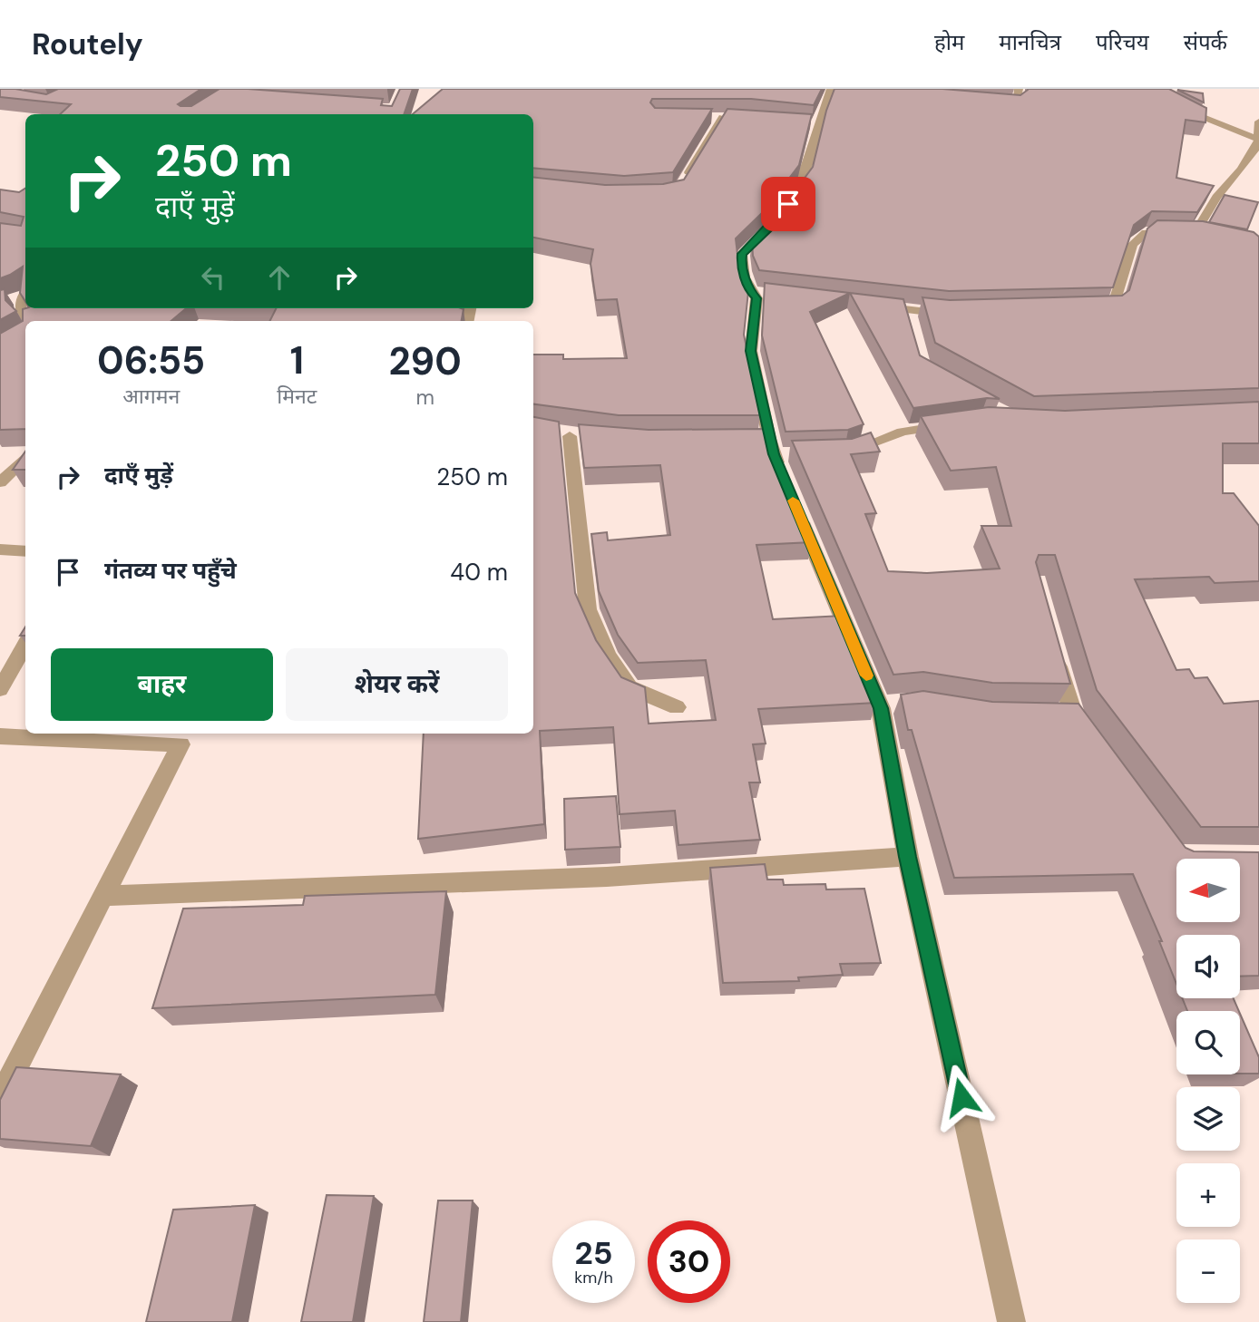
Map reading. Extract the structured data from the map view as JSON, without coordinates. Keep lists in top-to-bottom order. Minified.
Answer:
{"north":"left","page":{"header":"Routely","nav":["होम","मानचित्र","परिचय","संपर्क"],"turn":["250 m","दाएँ मुड़ें"],"eta":["06:55","आगमन","1","मिनट","290","m"],"list":[{"name":"दाएँ मुड़ें","value":"250 m"},{"name":"गंतव्य पर पहुँचे","value":"40 m"}],"buttons":["बाहर","शेयर करें"],"map_buttons":["+","−"],"speed":"25 km/h","limit":"30"}}
